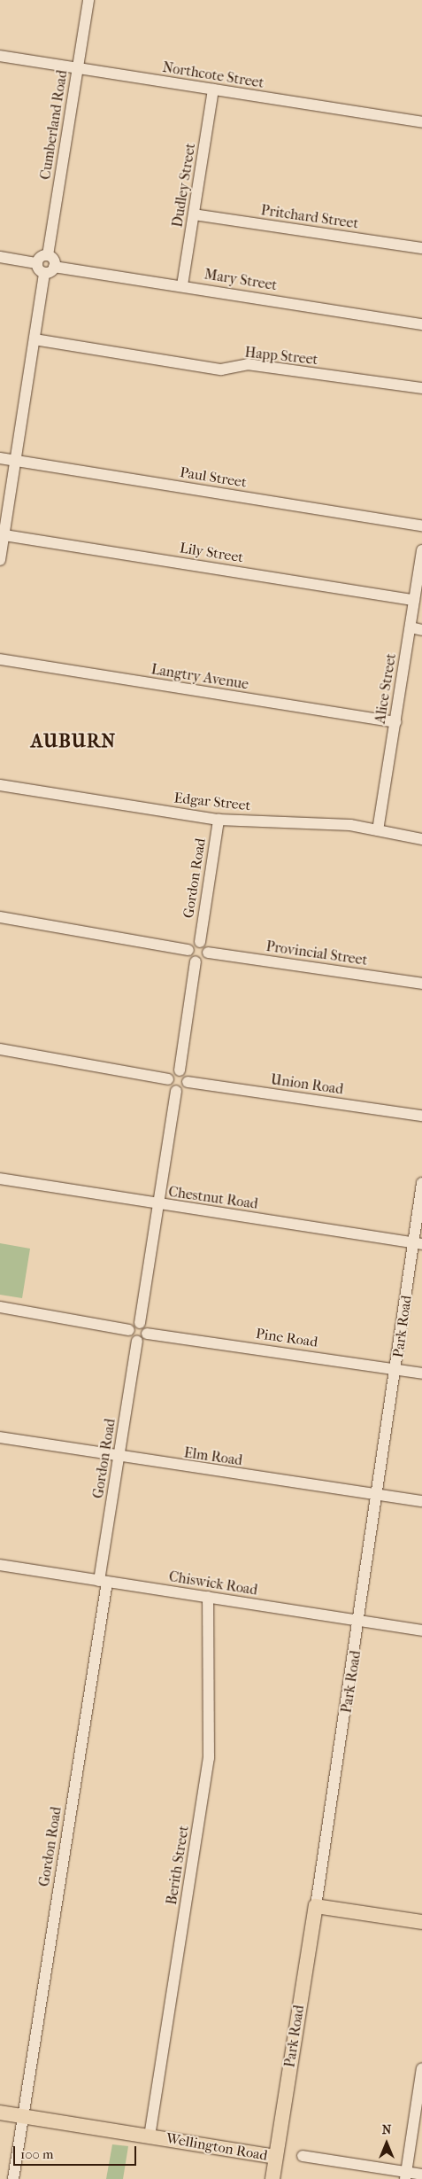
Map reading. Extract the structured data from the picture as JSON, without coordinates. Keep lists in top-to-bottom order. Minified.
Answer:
{"streets":{"main road":["Park Road","Wellington Road"],"street":["Northcote Street","Cumberland Road","Dudley Street","Pritchard Street","Mary Street","Happ Street","Paul Street","Lily Street","Langtry Avenue","Alice Street","Edgar Street","Gordon Road","Provincial Street","Union Road","Chestnut Road","Pine Road","Elm Road","Chiswick Road","Berith Street"]},"crossings":[["Northcote Street","Cumberland Road"],["Northcote Street","Dudley Street"],["Dudley Street","Pritchard Street"],["Dudley Street","Mary Street"],["Lily Street","Alice Street"],["Langtry Avenue","Alice Street"],["Alice Street","Edgar Street"],["Edgar Street","Gordon Road"],["Gordon Road","Elm Road"],["Gordon Road","Chiswick Road"],["Gordon Road","Wellington Road"],["Chestnut Road","Park Road"],["Park Road","Pine Road"],["Park Road","Elm Road"],["Park Road","Chiswick Road"],["Park Road","Wellington Road"],["Chiswick Road","Berith Street"],["Berith Street","Wellington Road"]],"districts":["AUBURN"],"scale_bar":"100 m","north":"top"}
